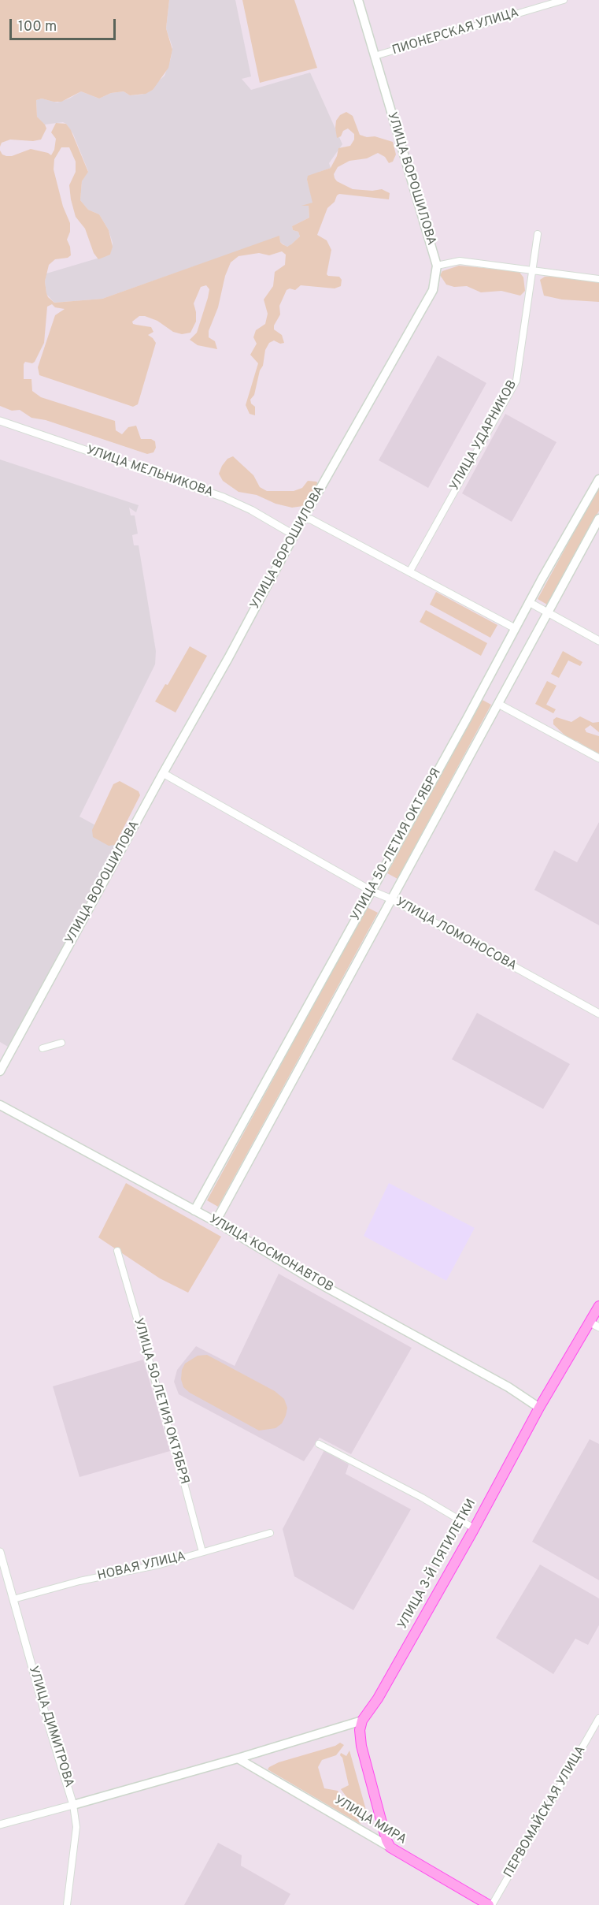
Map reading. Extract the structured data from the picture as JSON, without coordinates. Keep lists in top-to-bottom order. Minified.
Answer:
{"streets":{"main road":["УЛИЦА ВОРОШИЛОВА","УЛИЦА 50-ЛЕТИЯ ОКТЯБРЯ","УЛИЦА КОСМОНАВТОВ","УЛИЦА 3-Й ПЯТИЛЕТКИ","УЛИЦА МИРА"],"street":["ПИОНЕРСКАЯ УЛИЦА","УЛИЦА УДАРНИКОВ","УЛИЦА МЕЛЬНИКОВА","УЛИЦА ЛОМОНОСОВА","НОВАЯ УЛИЦА","УЛИЦА ДИМИТРОВА","ПЕРВОМАЙСКАЯ УЛИЦА"]},"crossings":[["ПИОНЕРСКАЯ УЛИЦА","УЛИЦА ВОРОШИЛОВА"],["УЛИЦА ВОРОШИЛОВА","УЛИЦА МЕЛЬНИКОВА"],["УЛИЦА ВОРОШИЛОВА","УЛИЦА ЛОМОНОСОВА"],["УЛИЦА 50-ЛЕТИЯ ОКТЯБРЯ","УЛИЦА ЛОМОНОСОВА"],["УЛИЦА 50-ЛЕТИЯ ОКТЯБРЯ","УЛИЦА КОСМОНАВТОВ"],["УЛИЦА 50-ЛЕТИЯ ОКТЯБРЯ","НОВАЯ УЛИЦА"],["УЛИЦА КОСМОНАВТОВ","УЛИЦА 3-Й ПЯТИЛЕТКИ"],["НОВАЯ УЛИЦА","УЛИЦА ДИМИТРОВА"],["ПЕРВОМАЙСКАЯ УЛИЦА","УЛИЦА МИРА"]],"scale_bar":"100 m"}
